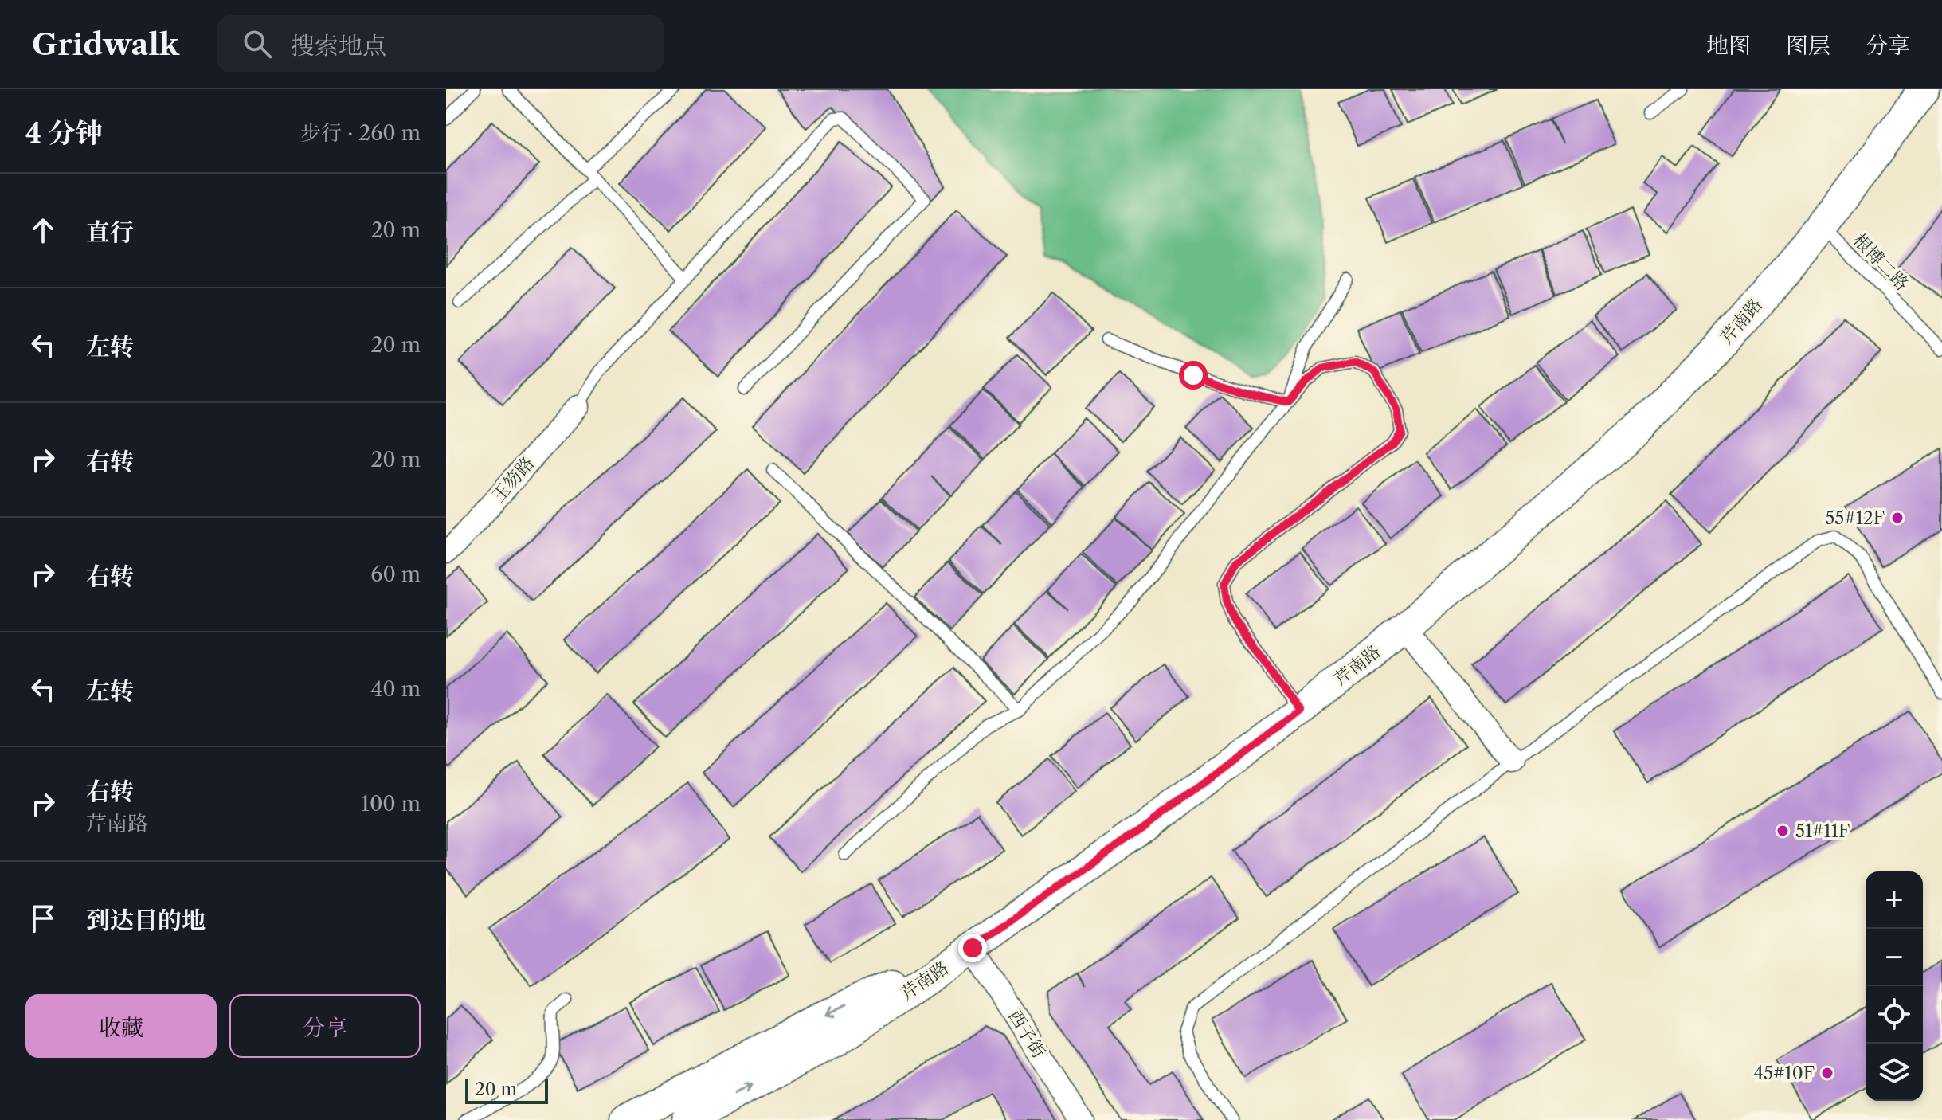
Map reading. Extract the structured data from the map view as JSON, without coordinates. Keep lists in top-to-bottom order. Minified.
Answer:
{"streets":{"main road":["芹南路"],"street":["玉笏路","西子街"],"lane":["根博二路"]},"crossings":[["根博二路","芹南路"],["芹南路","西子街"]],"places":["55#12F","51#11F","45#10F"],"scale_bar":"20 m","page":{"header":"Gridwalk","search":"搜索地点","nav":["地图","图层","分享"],"heading":["4 分钟","步行 · 260 m"],"list":[["直行","20 m"],["左转","20 m"],["右转","20 m"],["右转","60 m"],["左转","40 m"],["右转","芹南路","100 m"],"到达目的地"],"map_buttons":["+","−"],"buttons":["收藏","分享"],"scale":"20 m"}}
